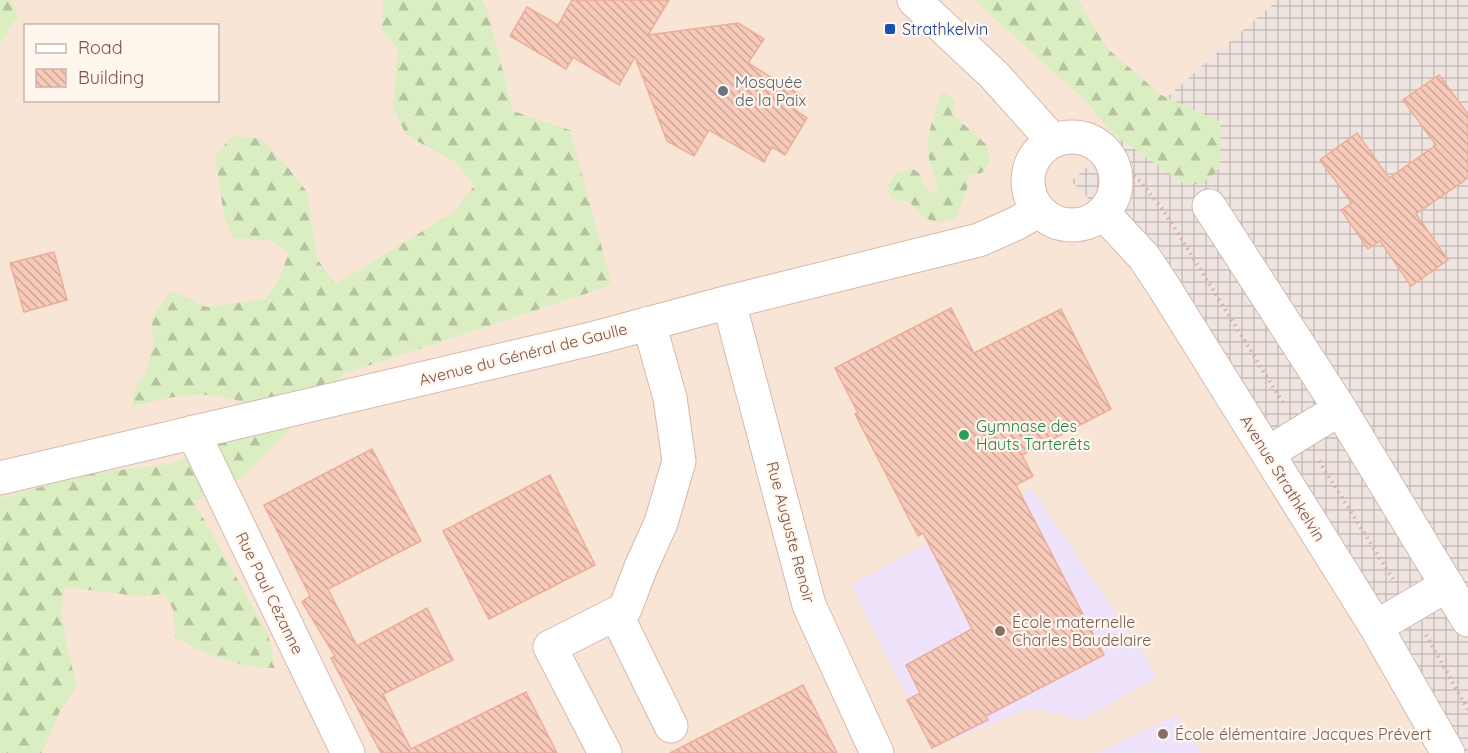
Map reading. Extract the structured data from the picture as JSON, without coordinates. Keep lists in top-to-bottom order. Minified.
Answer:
{"streets":{"street":["Avenue du Général de Gaulle","Avenue Strathkelvin","Rue Auguste Renoir","Rue Paul Cézanne"]},"crossings":[["Avenue du Général de Gaulle","Avenue Strathkelvin"],["Avenue du Général de Gaulle","Rue Auguste Renoir"],["Avenue du Général de Gaulle","Rue Paul Cézanne"]],"places":{"transit":["Strathkelvin"],"other":["Mosquée de la Paix","Gymnase des Hauts Tarterêts","École maternelle Charles Baudelaire","École élémentaire Jacques Prévert"]},"legend":["Road","Building"]}
